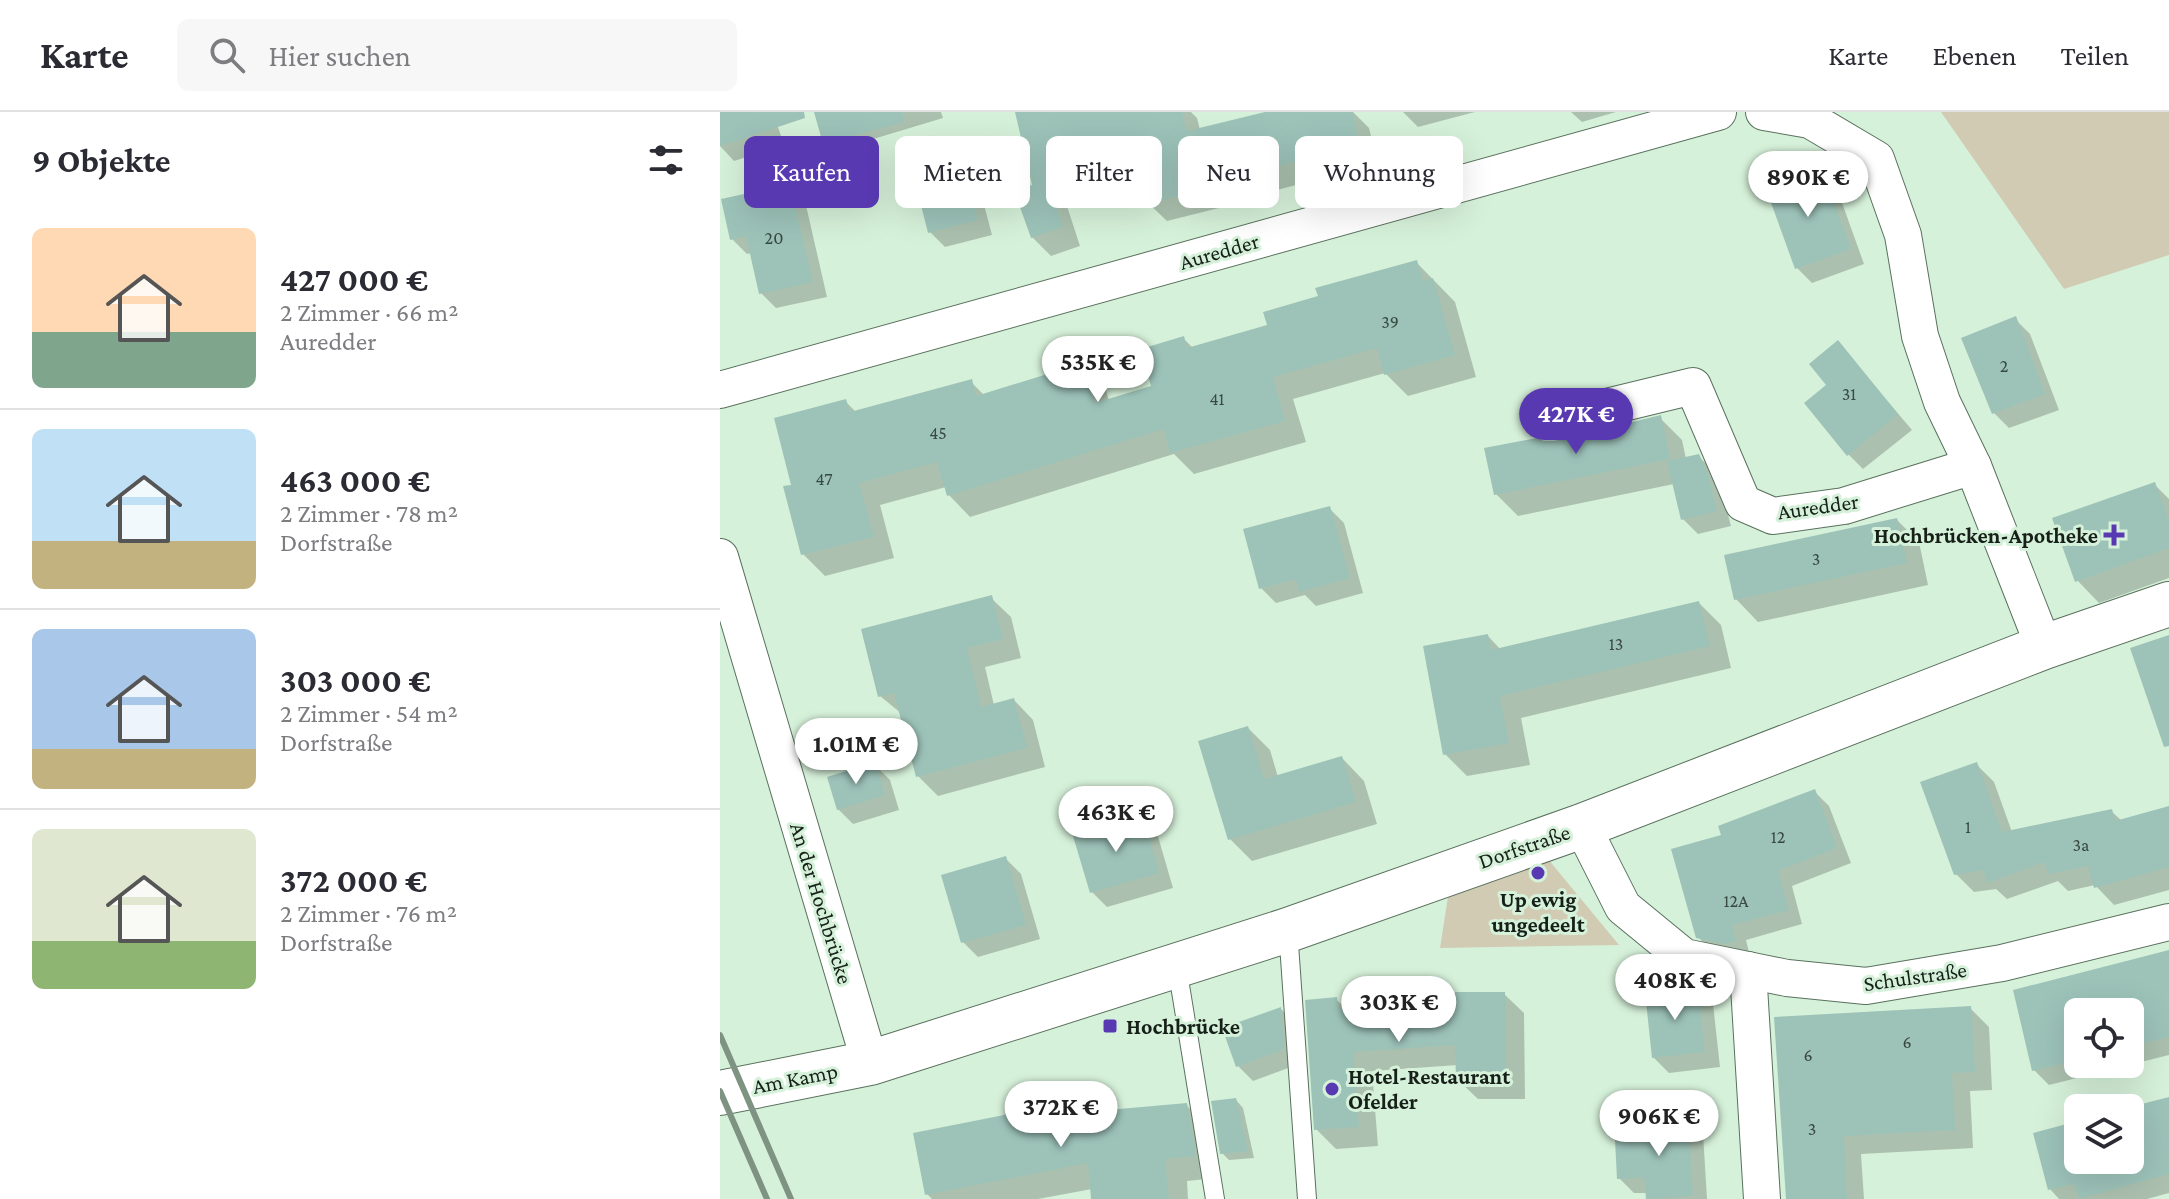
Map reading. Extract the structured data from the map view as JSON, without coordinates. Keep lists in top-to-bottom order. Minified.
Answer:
{"streets":{"main road":["Dorfstraße","Am Kamp"],"street":["Auredder","An der Hochbrücke","Schulstraße"]},"crossings":[["Dorfstraße","An der Hochbrücke"],["Dorfstraße","Schulstraße"],["Dorfstraße","Am Kamp"],["An der Hochbrücke","Am Kamp"]],"places":{"health":["Hochbrücken-Apotheke"],"other":["Up ewig ungedeelt","Hotel-Restaurant Ofelder"],"transit":["Hochbrücke"]},"house_numbers":["20","39","2","31","41","45","47","3","13","1","12","3a","12A","6","6","3"],"page":{"header":"Karte","search":"Hier suchen","nav":["Karte","Ebenen","Teilen"],"heading":"9 Objekte","chip":["Kaufen","Mieten","Filter","Neu","Wohnung"],"price":["890K €","535K €","427K €","1.01M €","463K €","408K €","303K €","372K €","906K €"],"list":[{"name":"427 000 €","note":"2 Zimmer · 66 m² · Auredder"},{"name":"463 000 €","note":"2 Zimmer · 78 m² · Dorfstraße"},{"name":"303 000 €","note":"2 Zimmer · 54 m² · Dorfstraße"},{"name":"372 000 €","note":"2 Zimmer · 76 m² · Dorfstraße"}]}}
